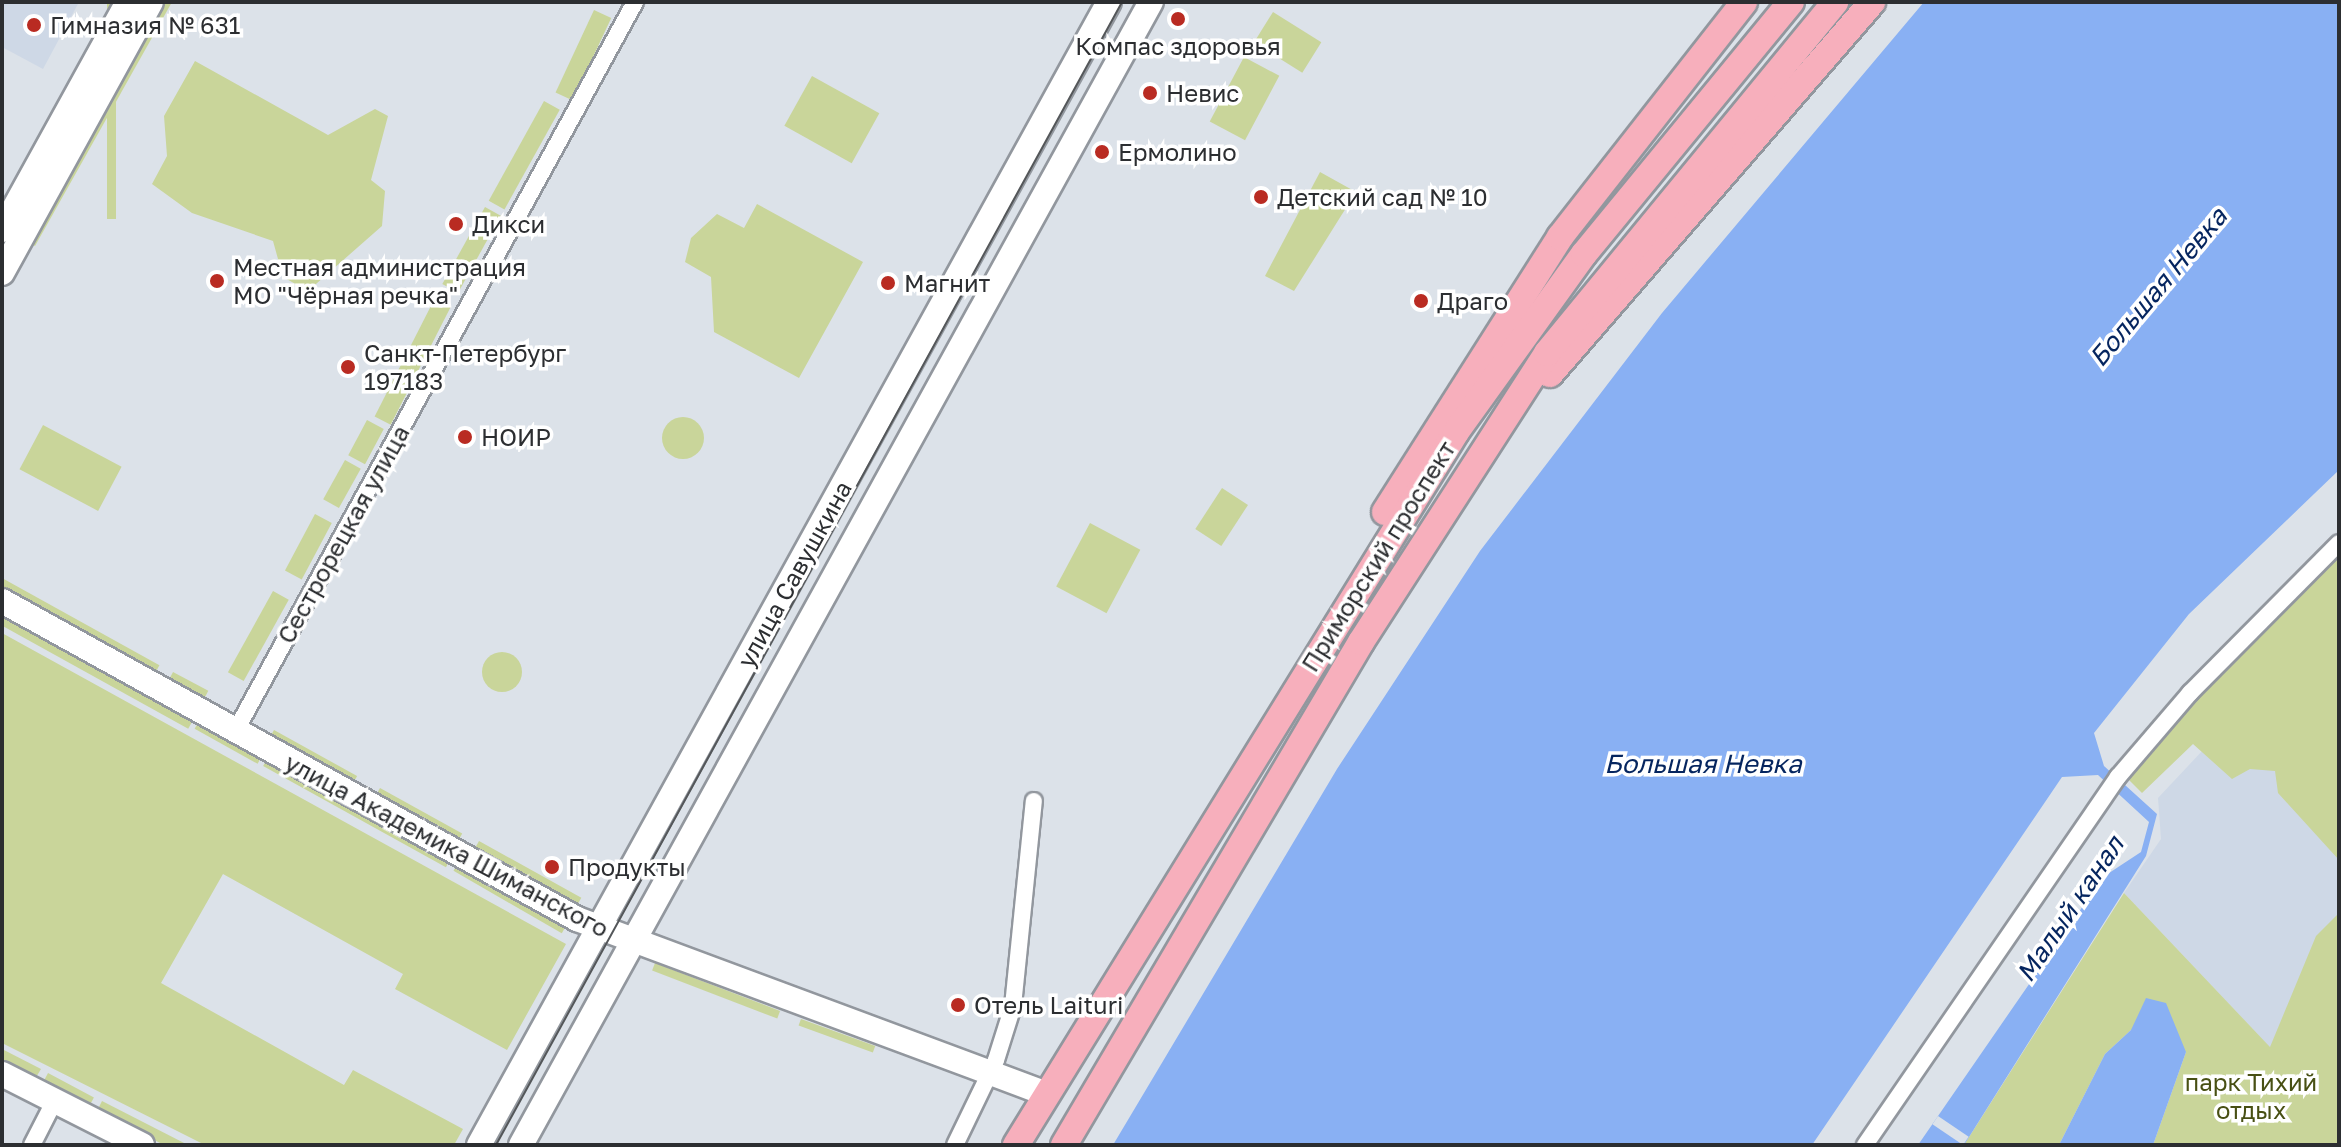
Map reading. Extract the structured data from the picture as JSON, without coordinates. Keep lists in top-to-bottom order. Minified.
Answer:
{"streets":{"main road":["Приморский проспект","улица Савушкина","улица Академика Шиманского"],"street":["Сестрорецкая улица"]},"crossings":[["Сестрорецкая улица","улица Академика Шиманского"],["Приморский проспект","улица Академика Шиманского"],["улица Савушкина","улица Академика Шиманского"]],"water":["Большая Невка","Малый канал"],"parks":["парк Тихий отдых"],"places":["Компас здоровья","Гимназия № 631","Невис","Ермолино","Детский сад № 10","Дикси","Местная администрация МО \"Чёрная речка\"","Магнит","Драго","Санкт-Петербург 197183","НОИР","Продукты","Отель Laituri"]}
